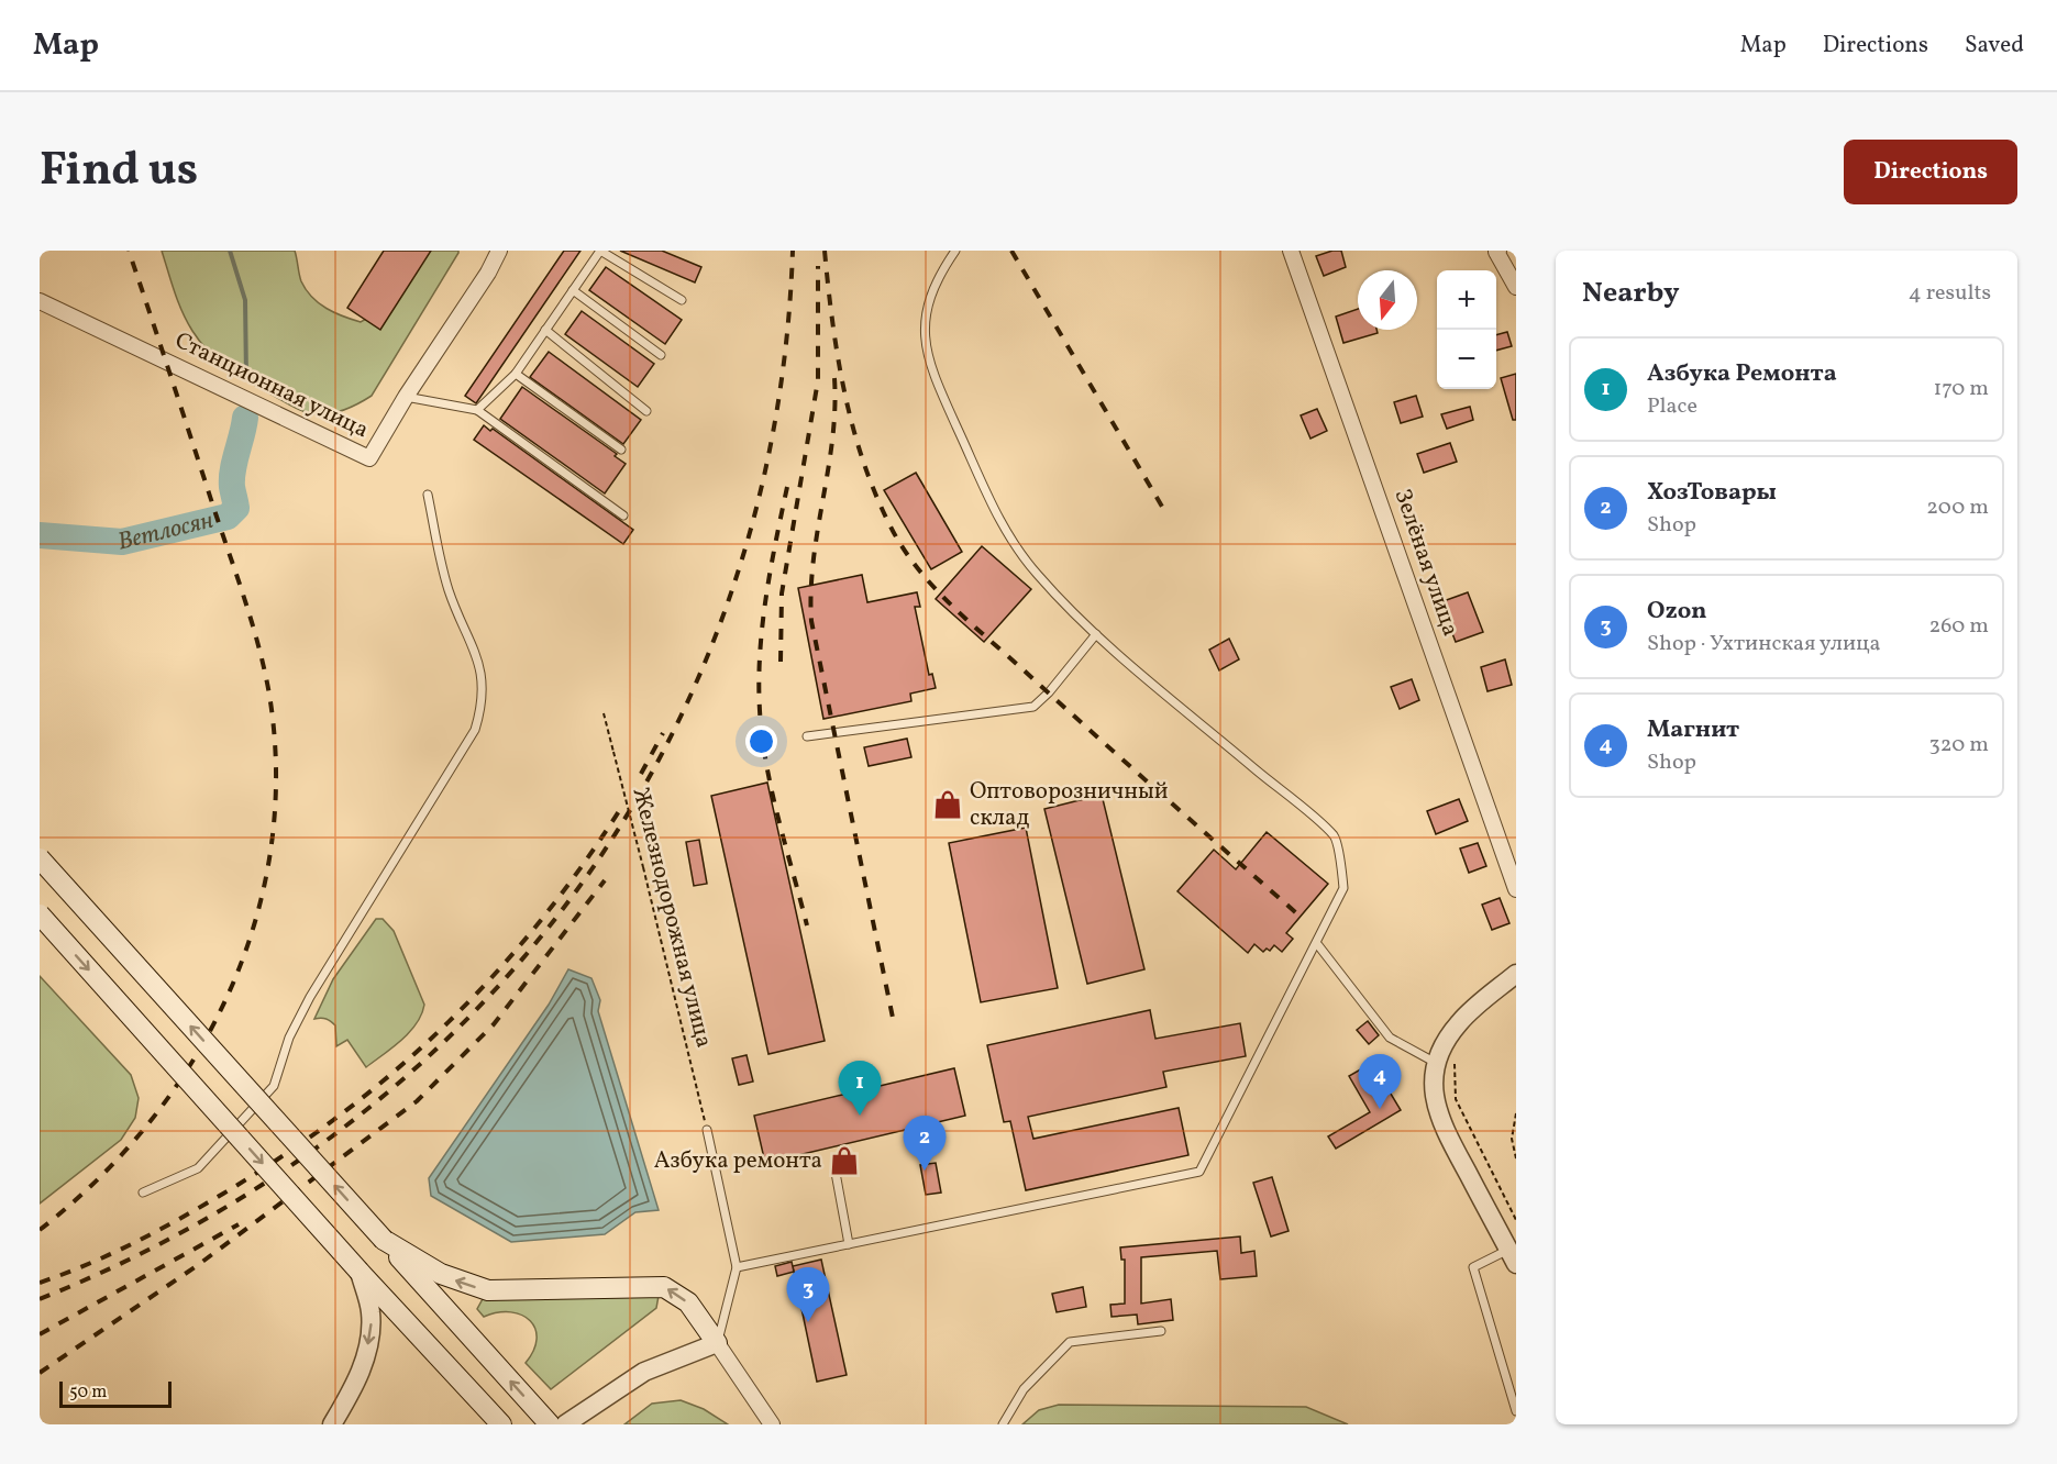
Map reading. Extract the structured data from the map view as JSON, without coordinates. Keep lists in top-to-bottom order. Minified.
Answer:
{"streets":{"street":["Станционная улица","Зелёная улица"],"path":["Железнодорожная улица"]},"water":["Ветлосян"],"places":{"shop":["Оптоворозничный склад","Азбука ремонта"]},"scale_bar":"50 m","north":"bottom","page":{"header":"Map","nav":["Map","Directions","Saved"],"title":"Find us","buttons":"Directions","heading":["Nearby","4 results"],"map_buttons":["+","−"],"list":[{"mark":"1","name":"Азбука Ремонта","note":"Place","value":"170 m"},{"mark":"2","name":"ХозТовары","note":"Shop","value":"200 m"},{"mark":"3","name":"Ozon","note":"Shop · Ухтинская улица","value":"260 m"},{"mark":"4","name":"Магнит","note":"Shop","value":"320 m"}],"pins":["4","1","2","3"],"scale":"50 m"}}
